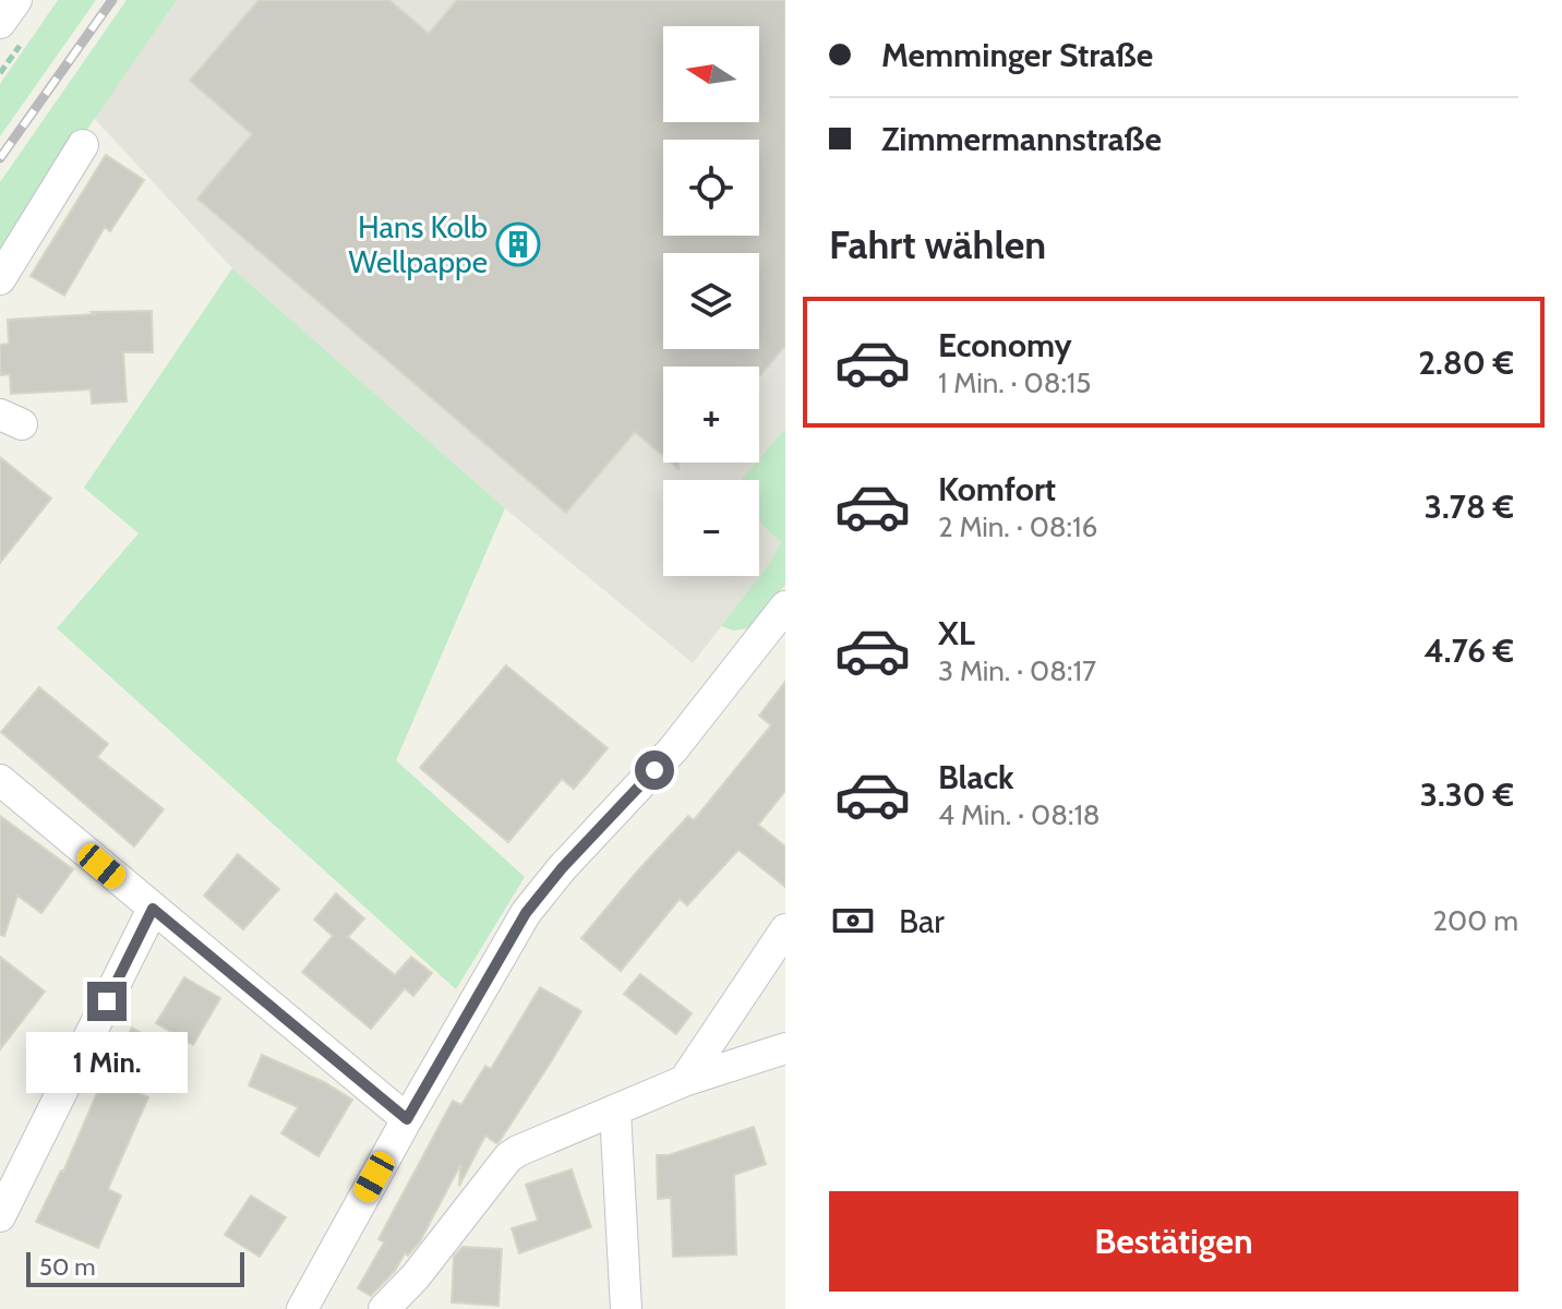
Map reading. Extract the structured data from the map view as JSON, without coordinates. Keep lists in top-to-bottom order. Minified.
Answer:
{"places":{"building":["Hans Kolb Wellpappe"]},"scale_bar":"50 m","north":"left","page":{"banner":["Memminger Straße","Zimmermannstraße"],"map_buttons":["+","−"],"heading":"Fahrt wählen","list":[{"name":"Economy","note":"1 Min. · 08:15","value":"2.80 €"},{"name":"Komfort","note":"2 Min. · 08:16","value":"3.78 €"},{"name":"XL","note":"3 Min. · 08:17","value":"4.76 €"},{"name":"Black","note":"4 Min. · 08:18","value":"3.30 €"}],"pay":["Bar","200 m"],"bubble":"1 Min.","buttons":"Bestätigen","scale":"50 m"}}
